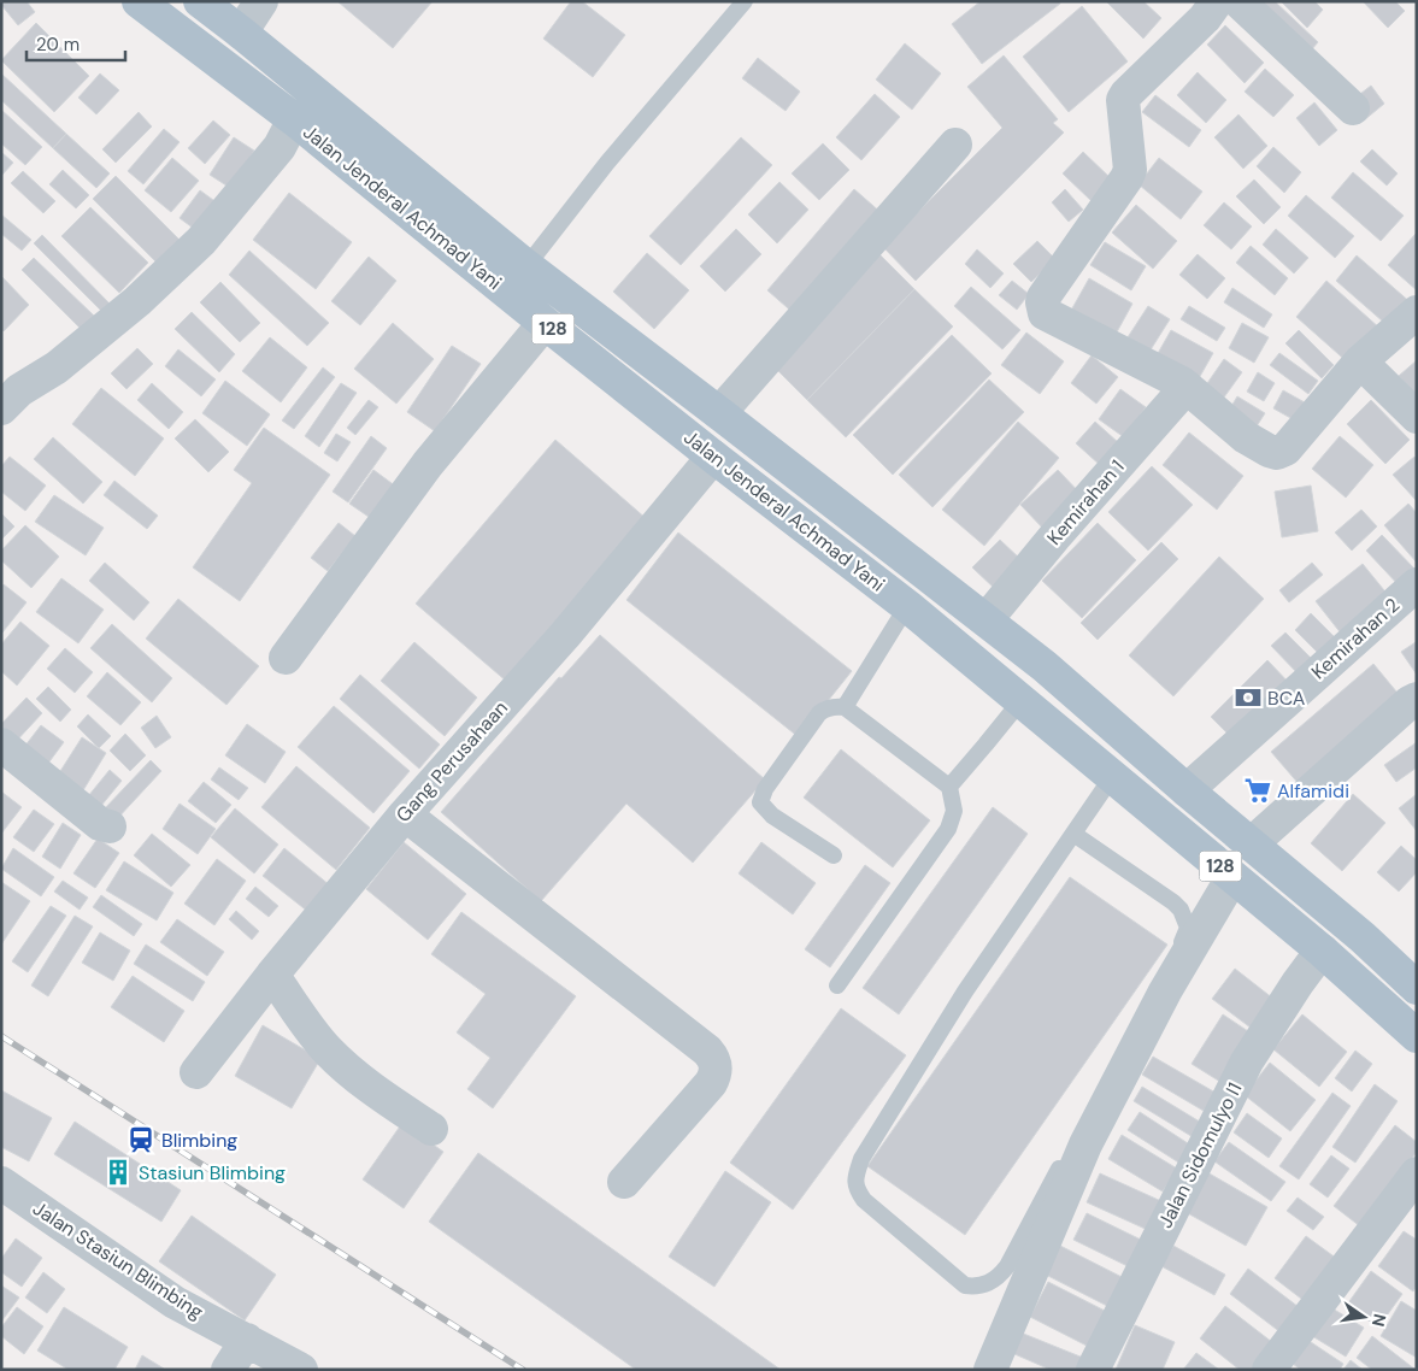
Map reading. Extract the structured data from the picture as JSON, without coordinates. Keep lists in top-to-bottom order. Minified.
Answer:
{"streets":{"main road":["Jalan Jenderal Achmad Yani","128"],"street":["Kemirahan 1","Kemirahan 2","Gang Perusahaan","Jalan Sidomulyo I1","Jalan Stasiun Blimbing"]},"crossings":[["Jalan Jenderal Achmad Yani","Kemirahan 1"],["Jalan Jenderal Achmad Yani","Kemirahan 2"],["Jalan Jenderal Achmad Yani","Gang Perusahaan"],["Jalan Jenderal Achmad Yani","Jalan Sidomulyo I1"]],"places":{"bank":["BCA"],"supermarket":["Alfamidi"],"station":["Blimbing"],"building":["Stasiun Blimbing"]},"scale_bar":"20 m","north":"right"}
